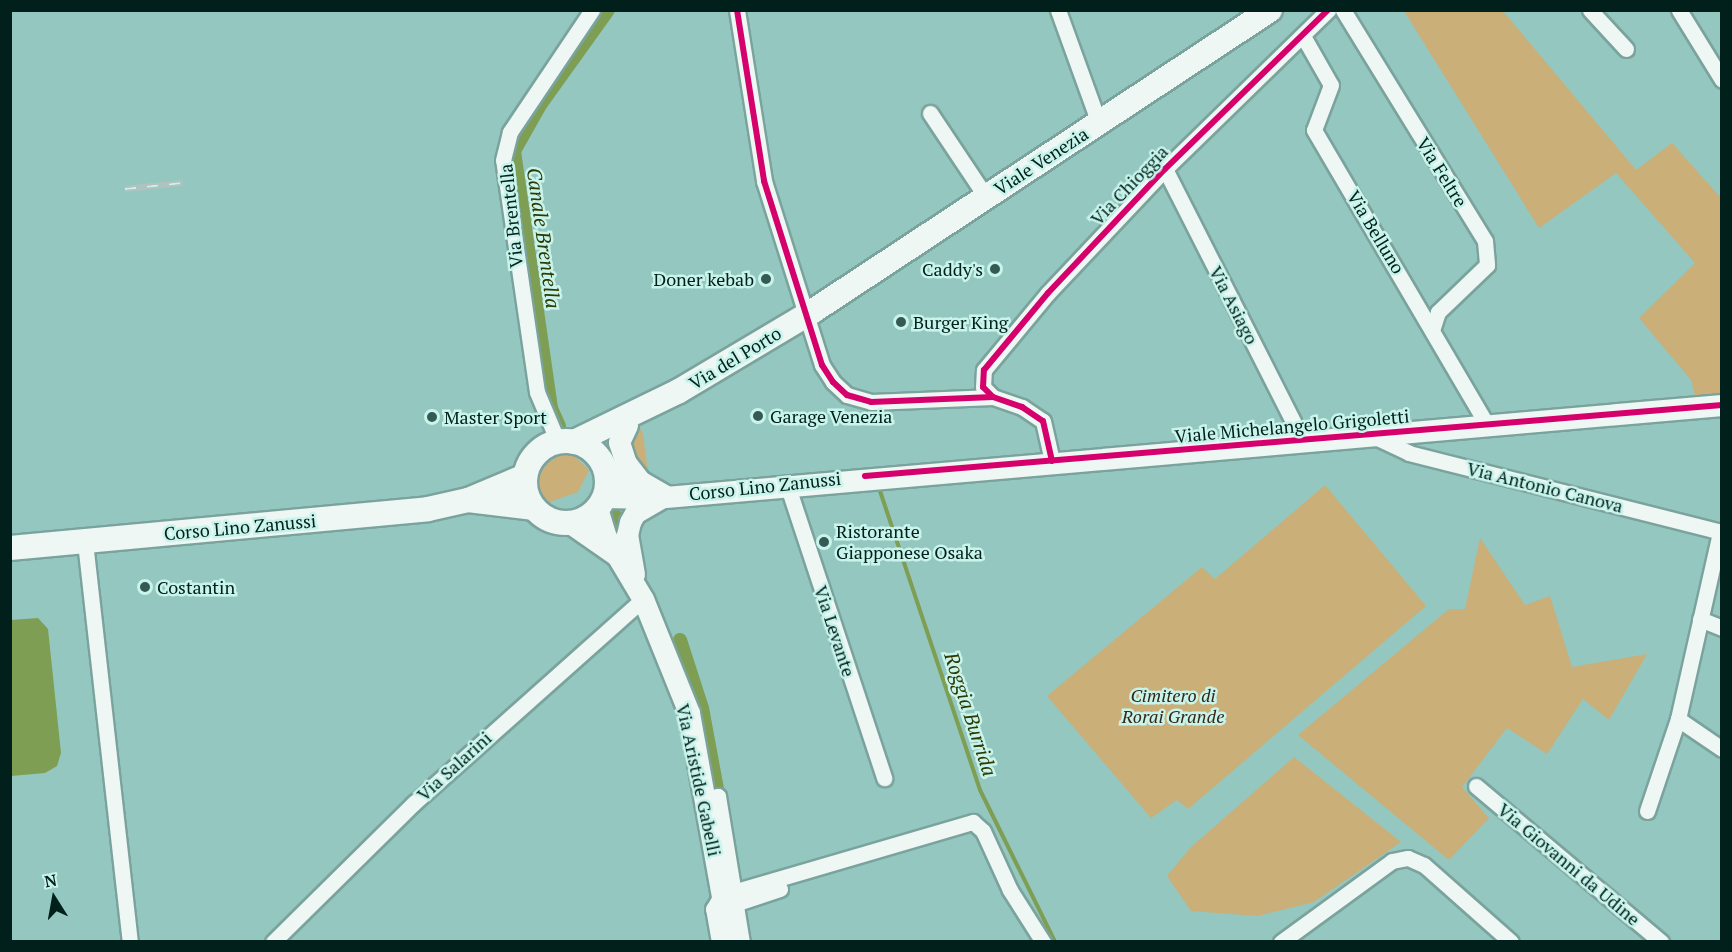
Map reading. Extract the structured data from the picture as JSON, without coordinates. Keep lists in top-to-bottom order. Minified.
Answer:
{"streets":{"main road":["Viale Venezia","Via del Porto","Viale Michelangelo Grigoletti","Corso Lino Zanussi","Via Aristide Gabelli"],"street":["Via Feltre","Via Chioggia","Via Brentella","Via Belluno","Via Asiago","Via Antonio Canova","Via Levante","Via Salarini","Via Giovanni da Udine"]},"crossings":[["Viale Venezia","Via del Porto"],["Via Feltre","Via Belluno"],["Via Chioggia","Via Belluno"],["Via Chioggia","Via Asiago"],["Via Brentella","Via del Porto"],["Via Brentella","Corso Lino Zanussi"],["Via Brentella","Via Aristide Gabelli"],["Via Belluno","Viale Michelangelo Grigoletti"],["Via Asiago","Viale Michelangelo Grigoletti"],["Via del Porto","Corso Lino Zanussi"],["Via del Porto","Via Aristide Gabelli"],["Viale Michelangelo Grigoletti","Corso Lino Zanussi"],["Viale Michelangelo Grigoletti","Via Antonio Canova"],["Corso Lino Zanussi","Via Levante"],["Corso Lino Zanussi","Via Aristide Gabelli"],["Via Salarini","Via Aristide Gabelli"]],"water":["Canale Brentella","Roggia Burrida"],"parks":["Cimitero di Rorai Grande"],"places":["Caddy's","Doner kebab","Burger King","Garage Venezia","Master Sport","Ristorante Giapponese Osaka","Costantin"],"north":"top"}
